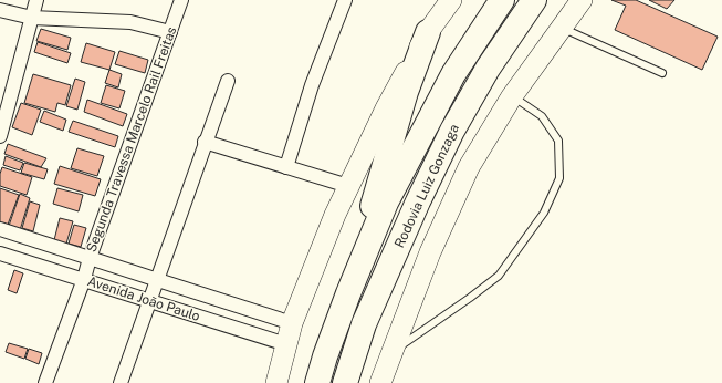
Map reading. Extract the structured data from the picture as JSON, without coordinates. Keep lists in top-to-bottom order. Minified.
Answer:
{"streets":{"highway":["Rodovia Luiz Gonzaga"],"street":["Segunda Travessa Marcelo Rail Freitas","Avenida João Paulo"]},"crossings":[["Segunda Travessa Marcelo Rail Freitas","Avenida João Paulo"]]}
